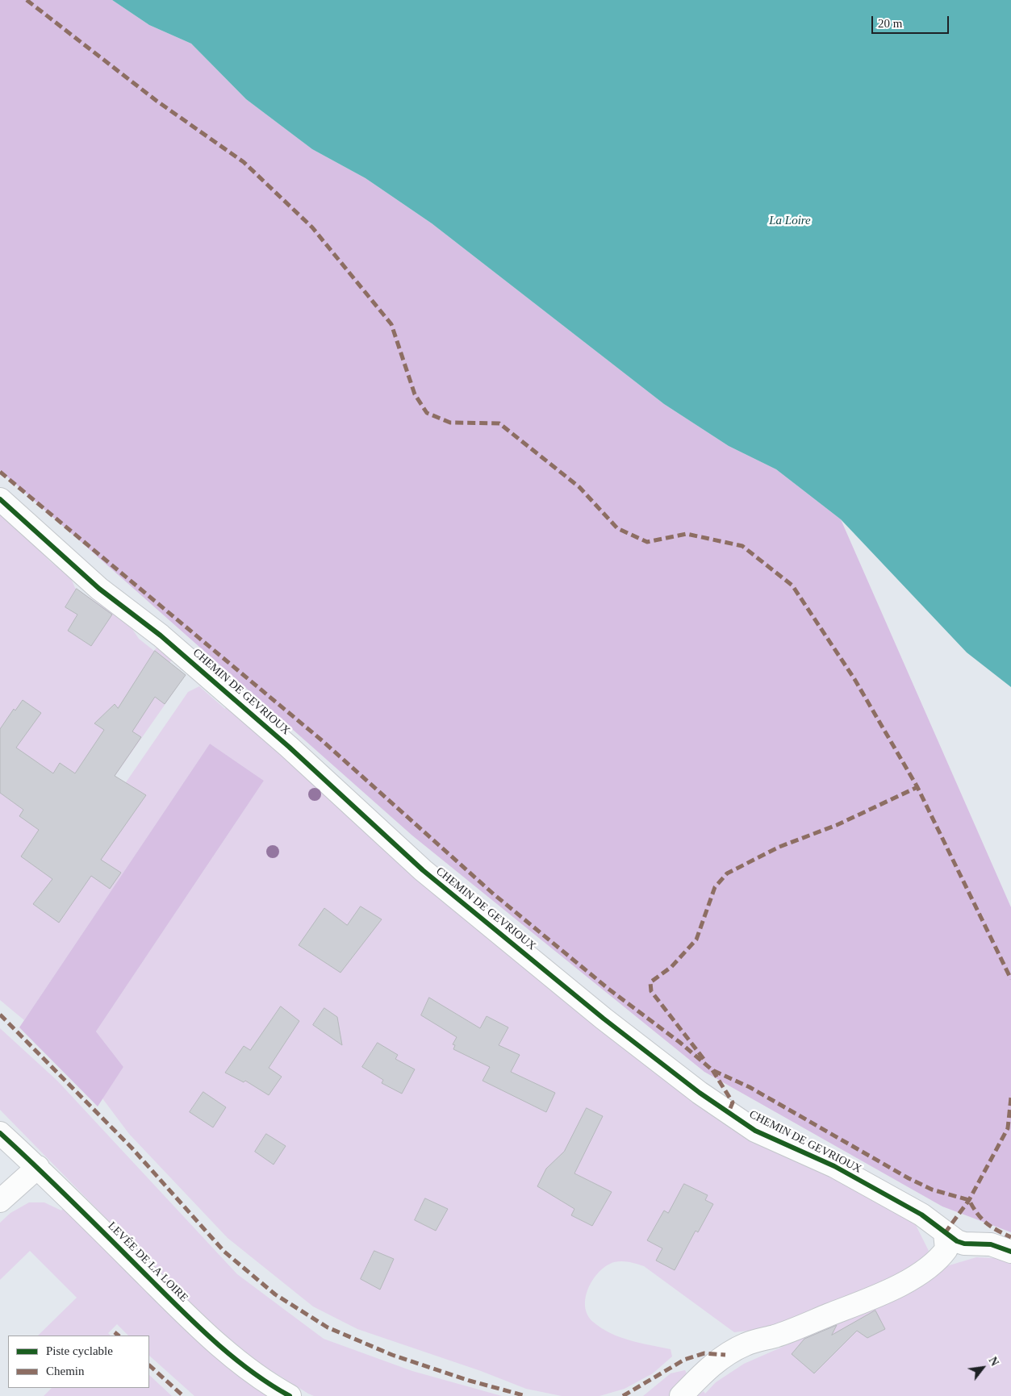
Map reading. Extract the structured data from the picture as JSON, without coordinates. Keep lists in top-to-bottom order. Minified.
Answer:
{"streets":{"street":["CHEMIN DE GEVRIOUX","LEVÉE DE LA LOIRE"]},"water":["La Loire"],"legend":["Piste cyclable","Chemin"],"scale_bar":"20 m","north":"top right"}
